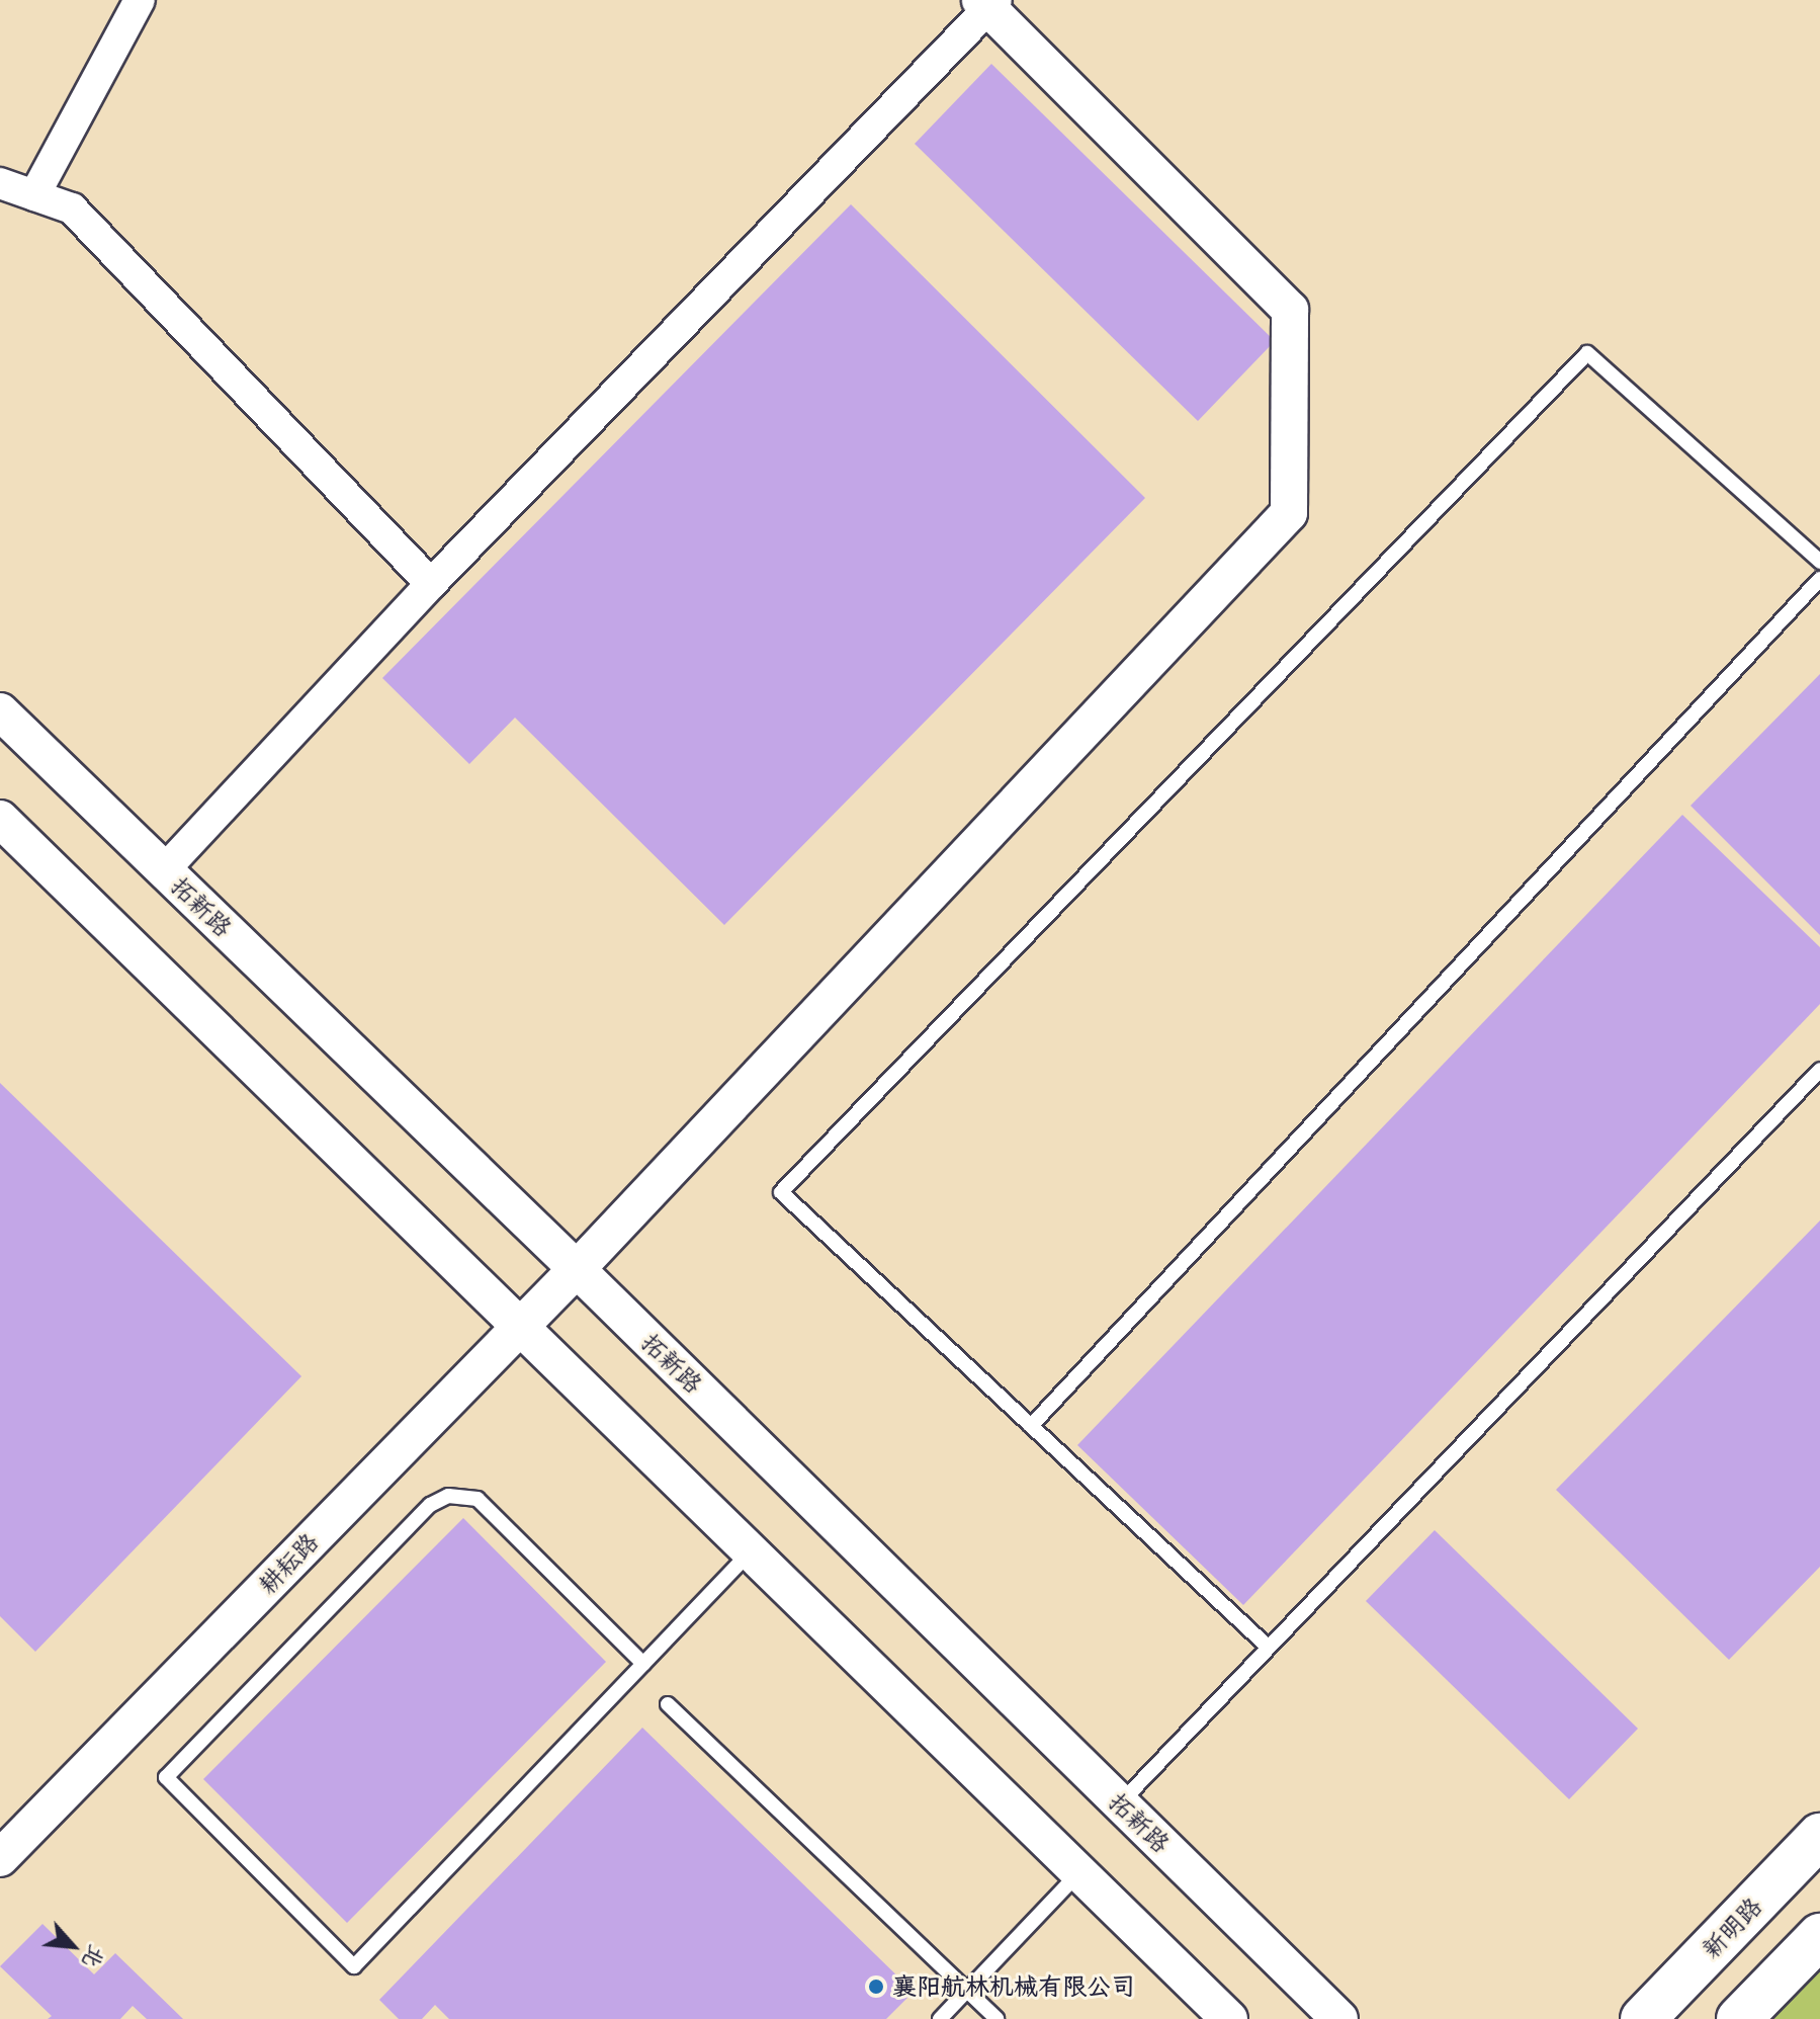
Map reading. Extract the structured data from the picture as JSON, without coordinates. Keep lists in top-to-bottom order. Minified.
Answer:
{"streets":{"main road":["新明路"],"street":["拓新路","耕耘路"]},"crossings":[["拓新路","耕耘路"]],"places":["襄阳航林机械有限公司"],"north":"bottom right"}
